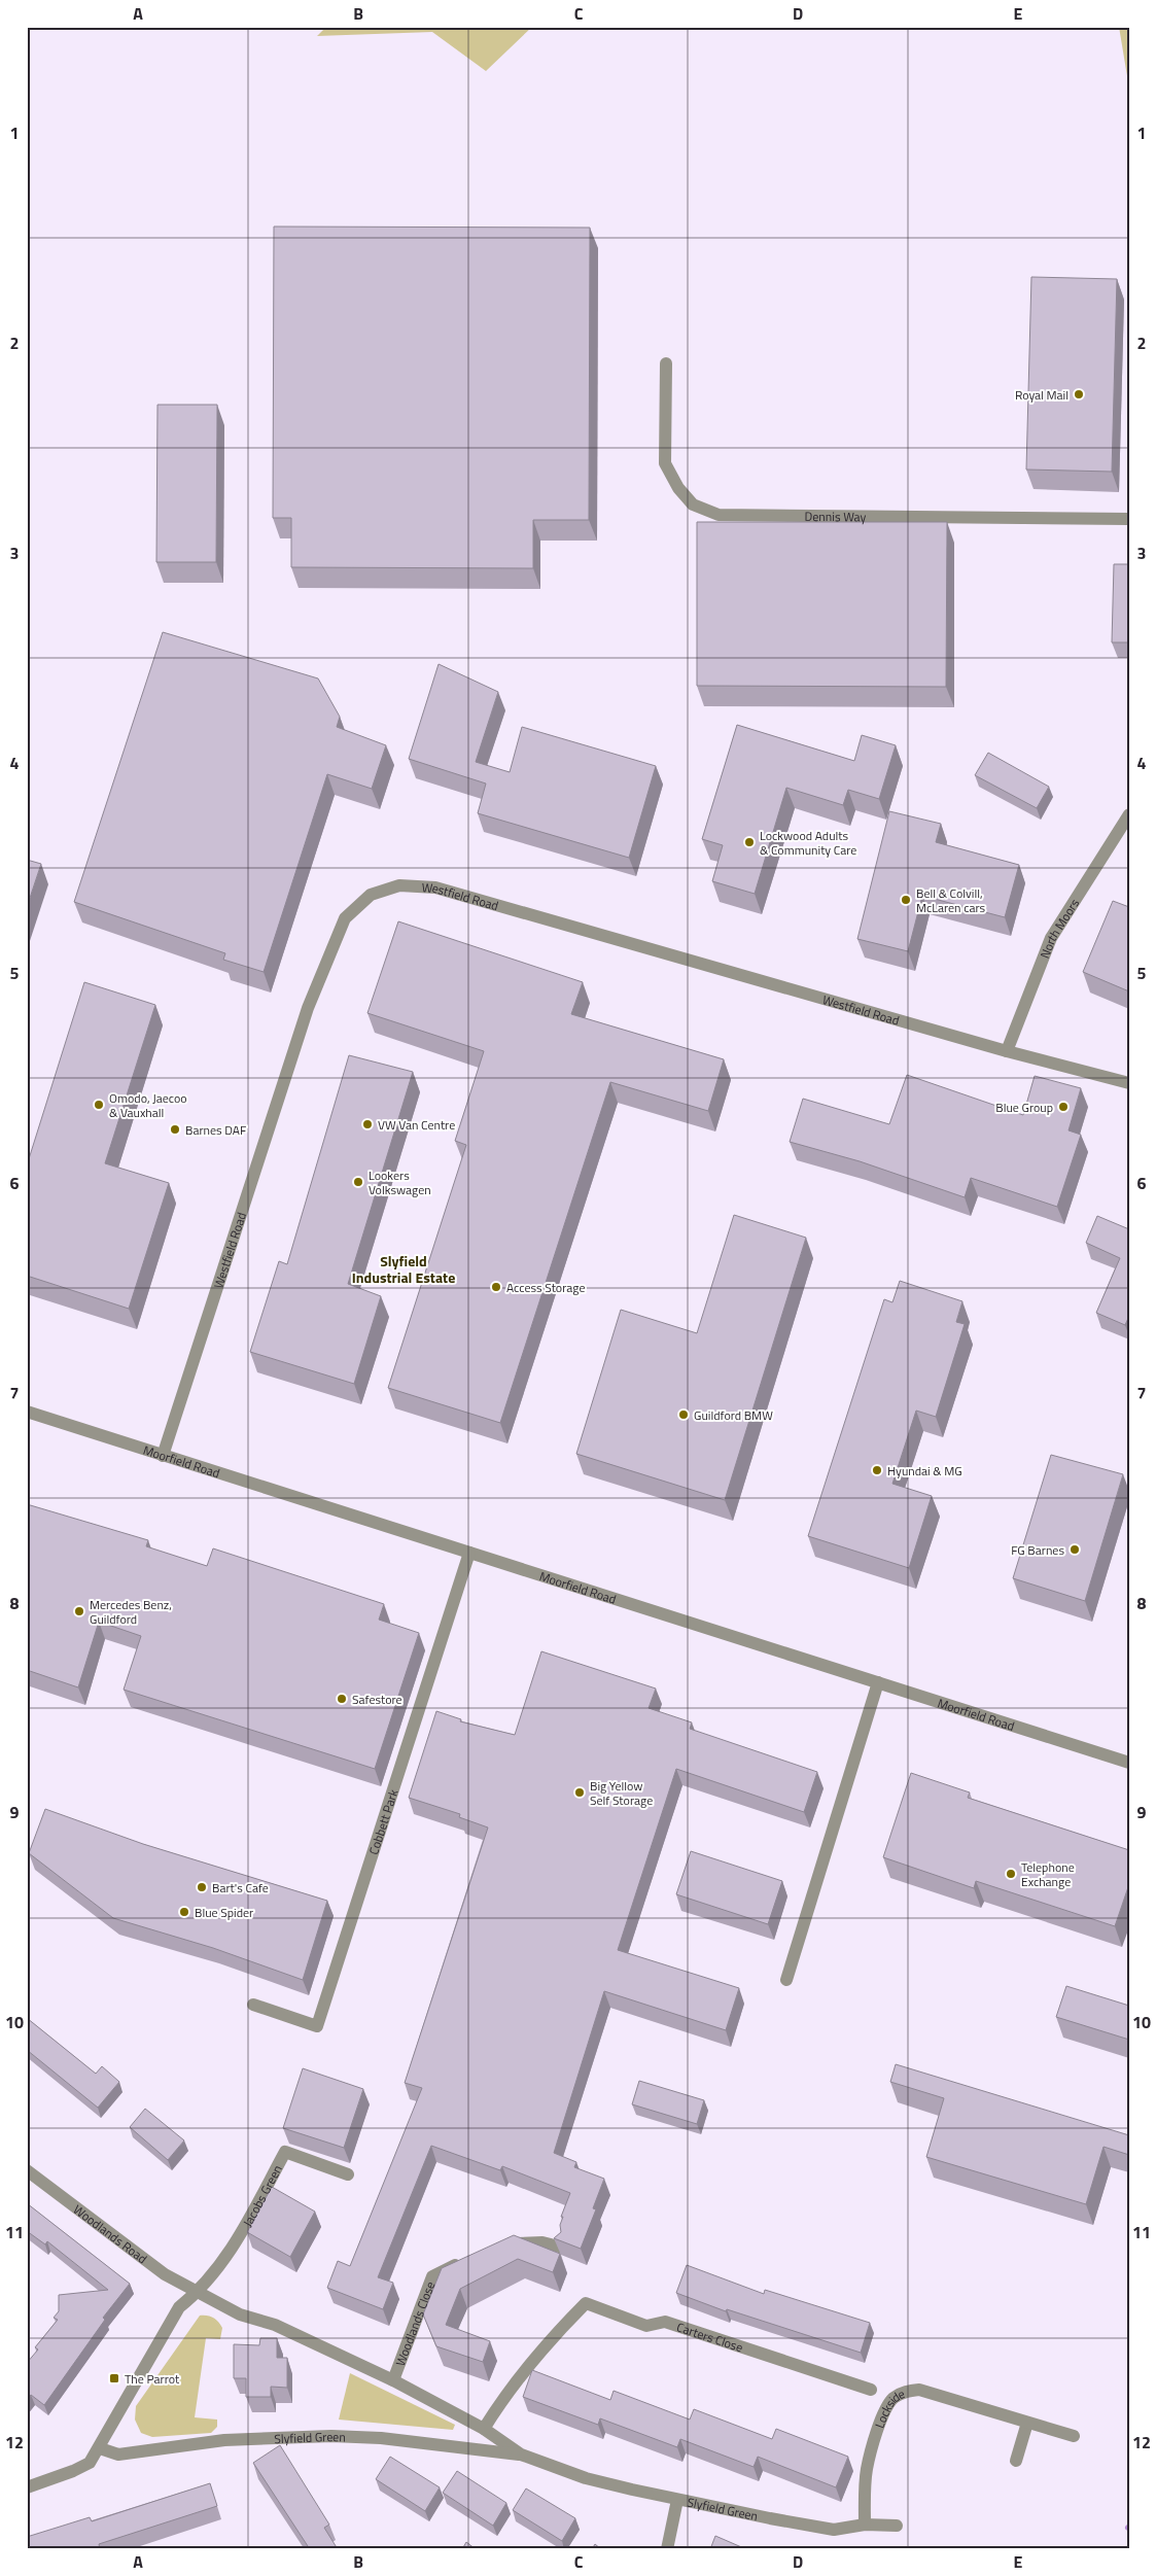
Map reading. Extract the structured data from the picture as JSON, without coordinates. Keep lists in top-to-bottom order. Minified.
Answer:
{"streets":{"street":["Dennis Way","Westfield Road","North Moors","Moorfield Road","Cobbett Park","Jacobs Green","Woodlands Road","Woodlands Close","Carters Close","Lockside","Slyfield Green"]},"crossings":[["Westfield Road","North Moors"],["Westfield Road","Moorfield Road"],["Moorfield Road","Cobbett Park"],["Jacobs Green","Woodlands Road"],["Jacobs Green","Slyfield Green"],["Woodlands Road","Slyfield Green"],["Woodlands Close","Slyfield Green"],["Carters Close","Slyfield Green"],["Lockside","Slyfield Green"]],"districts":["Slyfield Industrial Estate"],"places":{"other":["Royal Mail","Lockwood Adults & Community Care","Bell & Colvill, McLaren cars","Omodo, Jaecoo & Vauxhall","Blue Group","VW Van Centre","Barnes DAF","Lookers Volkswagen","Access Storage","Guildford BMW","Hyundai & MG","FG Barnes","Mercedes Benz, Guildford","Safestore","Big Yellow Self Storage","Telephone Exchange","Bart's Cafe","Blue Spider"],"transit":["The Parrot"]},"grid":{"columns":["A","B","C","D","E"],"rows":["1","2","3","4","5","6","7","8","9","10","11","12"]}}
